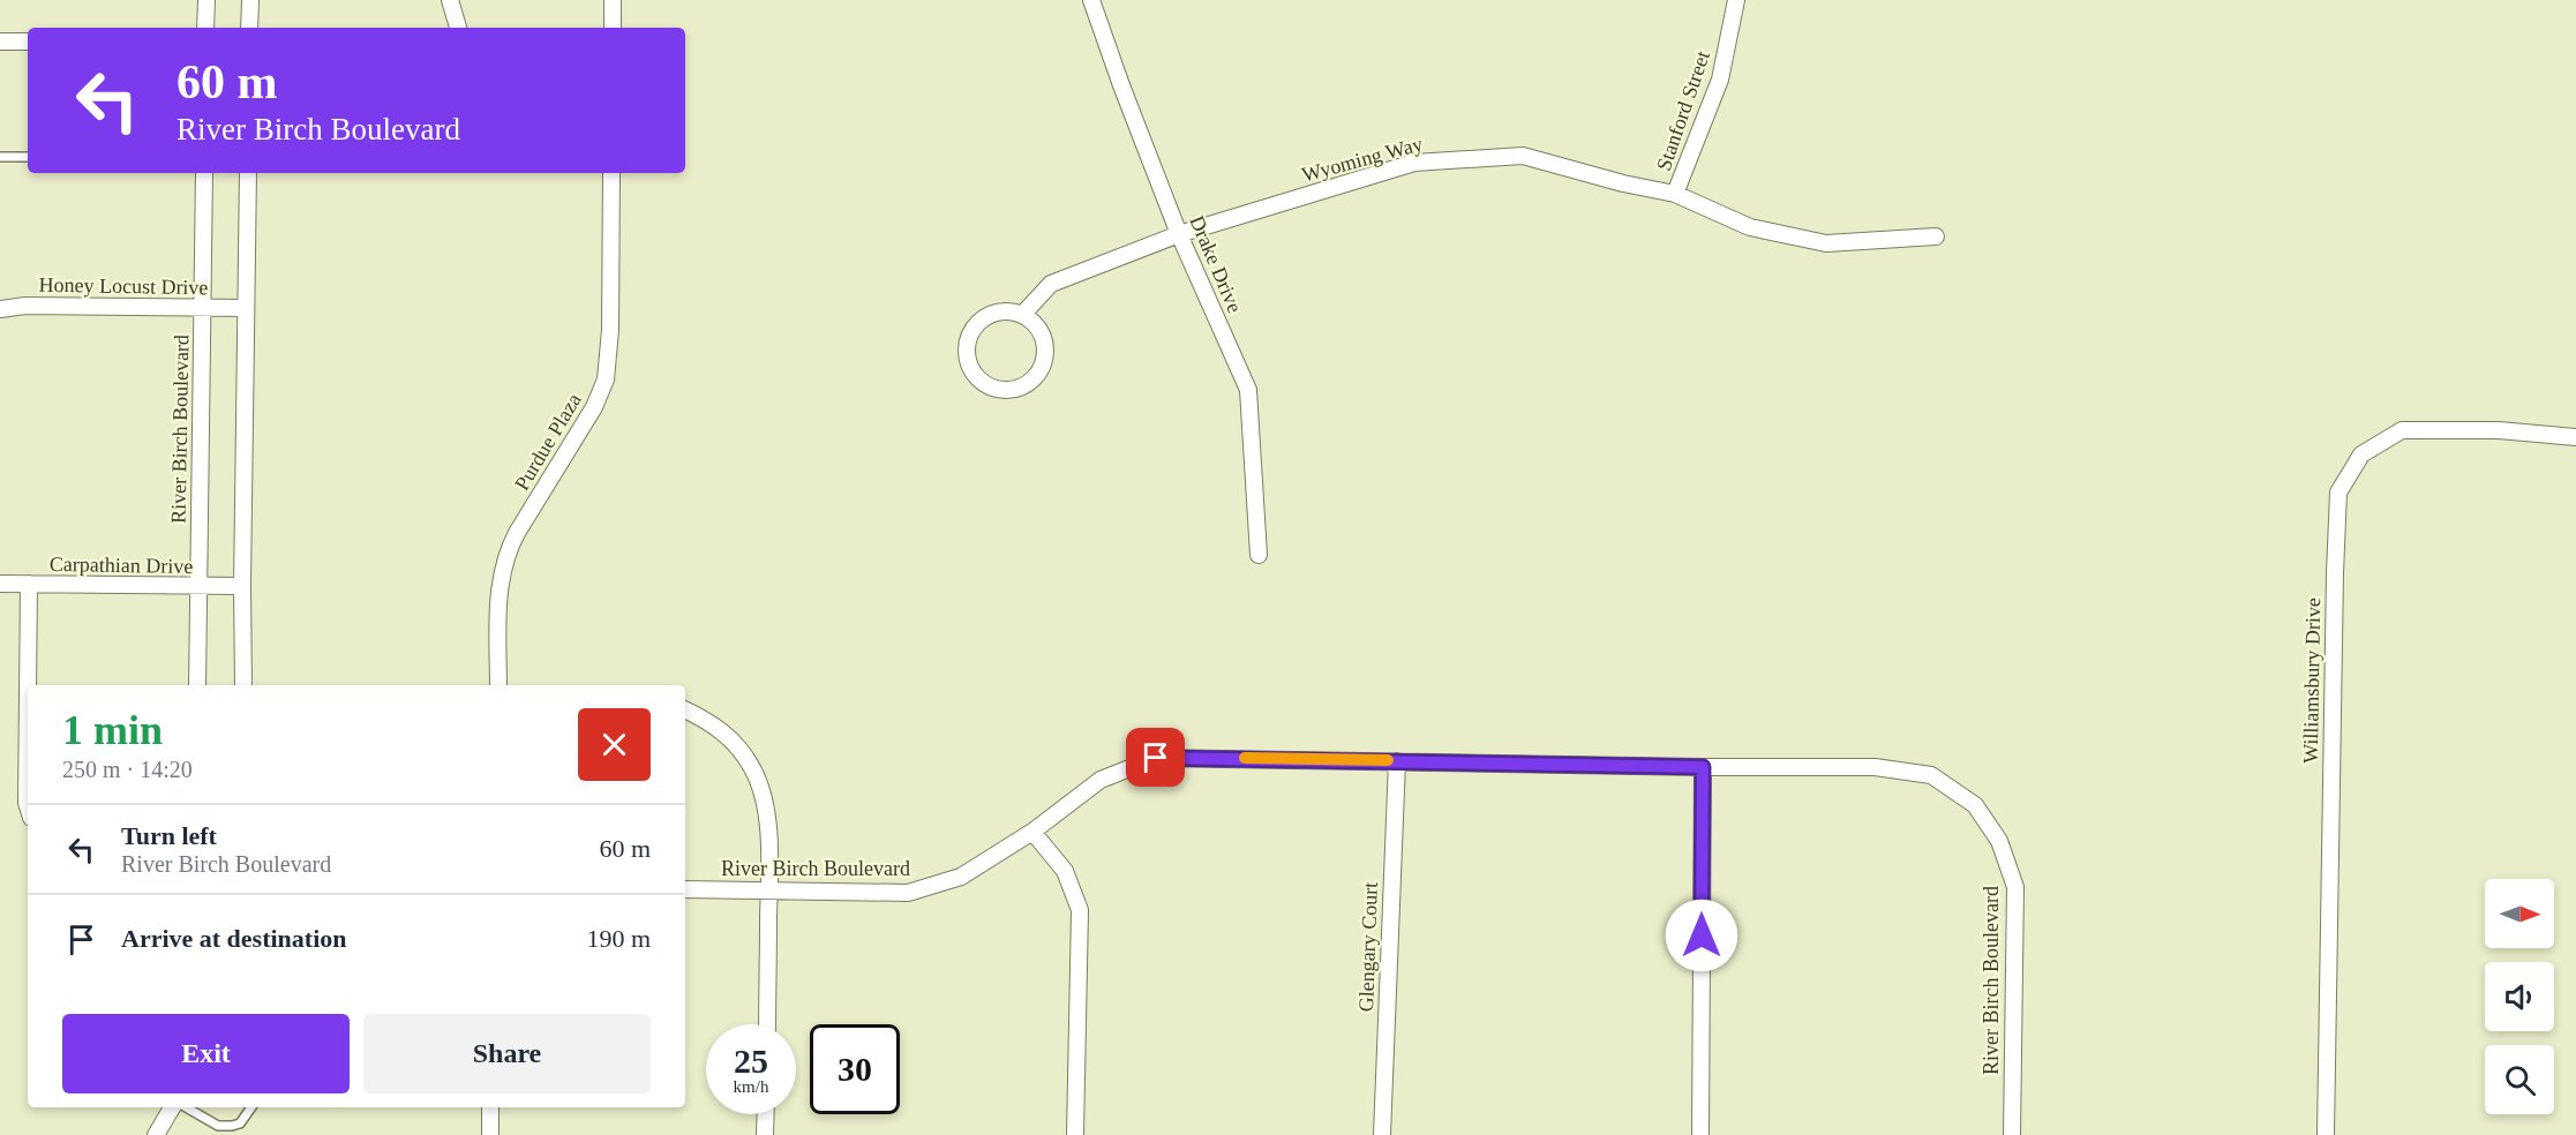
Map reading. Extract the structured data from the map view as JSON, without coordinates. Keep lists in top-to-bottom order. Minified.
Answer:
{"streets":{"street":["Stanford Street","Wyoming Way","Drake Drive","Honey Locust Drive","River Birch Boulevard","Purdue Plaza","Carpathian Drive","Williamsbury Drive","Glengary Court"]},"crossings":[["Stanford Street","Wyoming Way"],["Wyoming Way","Drake Drive"],["Honey Locust Drive","River Birch Boulevard"],["River Birch Boulevard","Carpathian Drive"],["River Birch Boulevard","Glengary Court"]],"north":"right","page":{"turn":["60 m","River Birch Boulevard"],"heading":["1 min","250 m · 14:20"],"list":[{"name":"Turn left","note":"River Birch Boulevard","value":"60 m"},{"name":"Arrive at destination","value":"190 m"}],"buttons":["Exit","Share"],"speed":"25 km/h","limit":"30"}}
